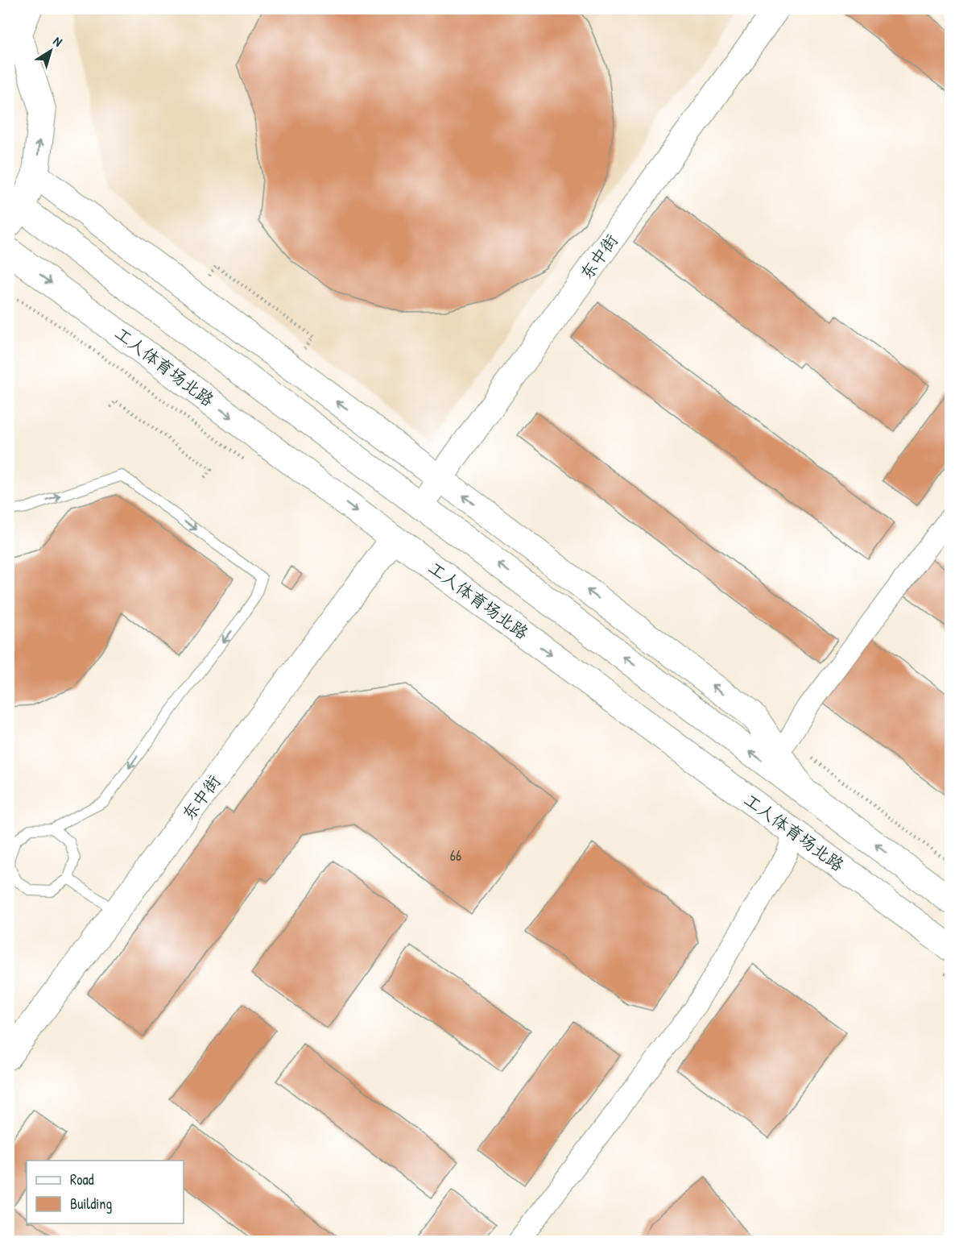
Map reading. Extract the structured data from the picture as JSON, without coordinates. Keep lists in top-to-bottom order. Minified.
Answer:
{"streets":{"main road":["工人体育场北路"],"street":["东中街"]},"crossings":[["东中街","工人体育场北路"]],"house_numbers":["66"],"legend":["Road","Building"],"north":"top right"}
